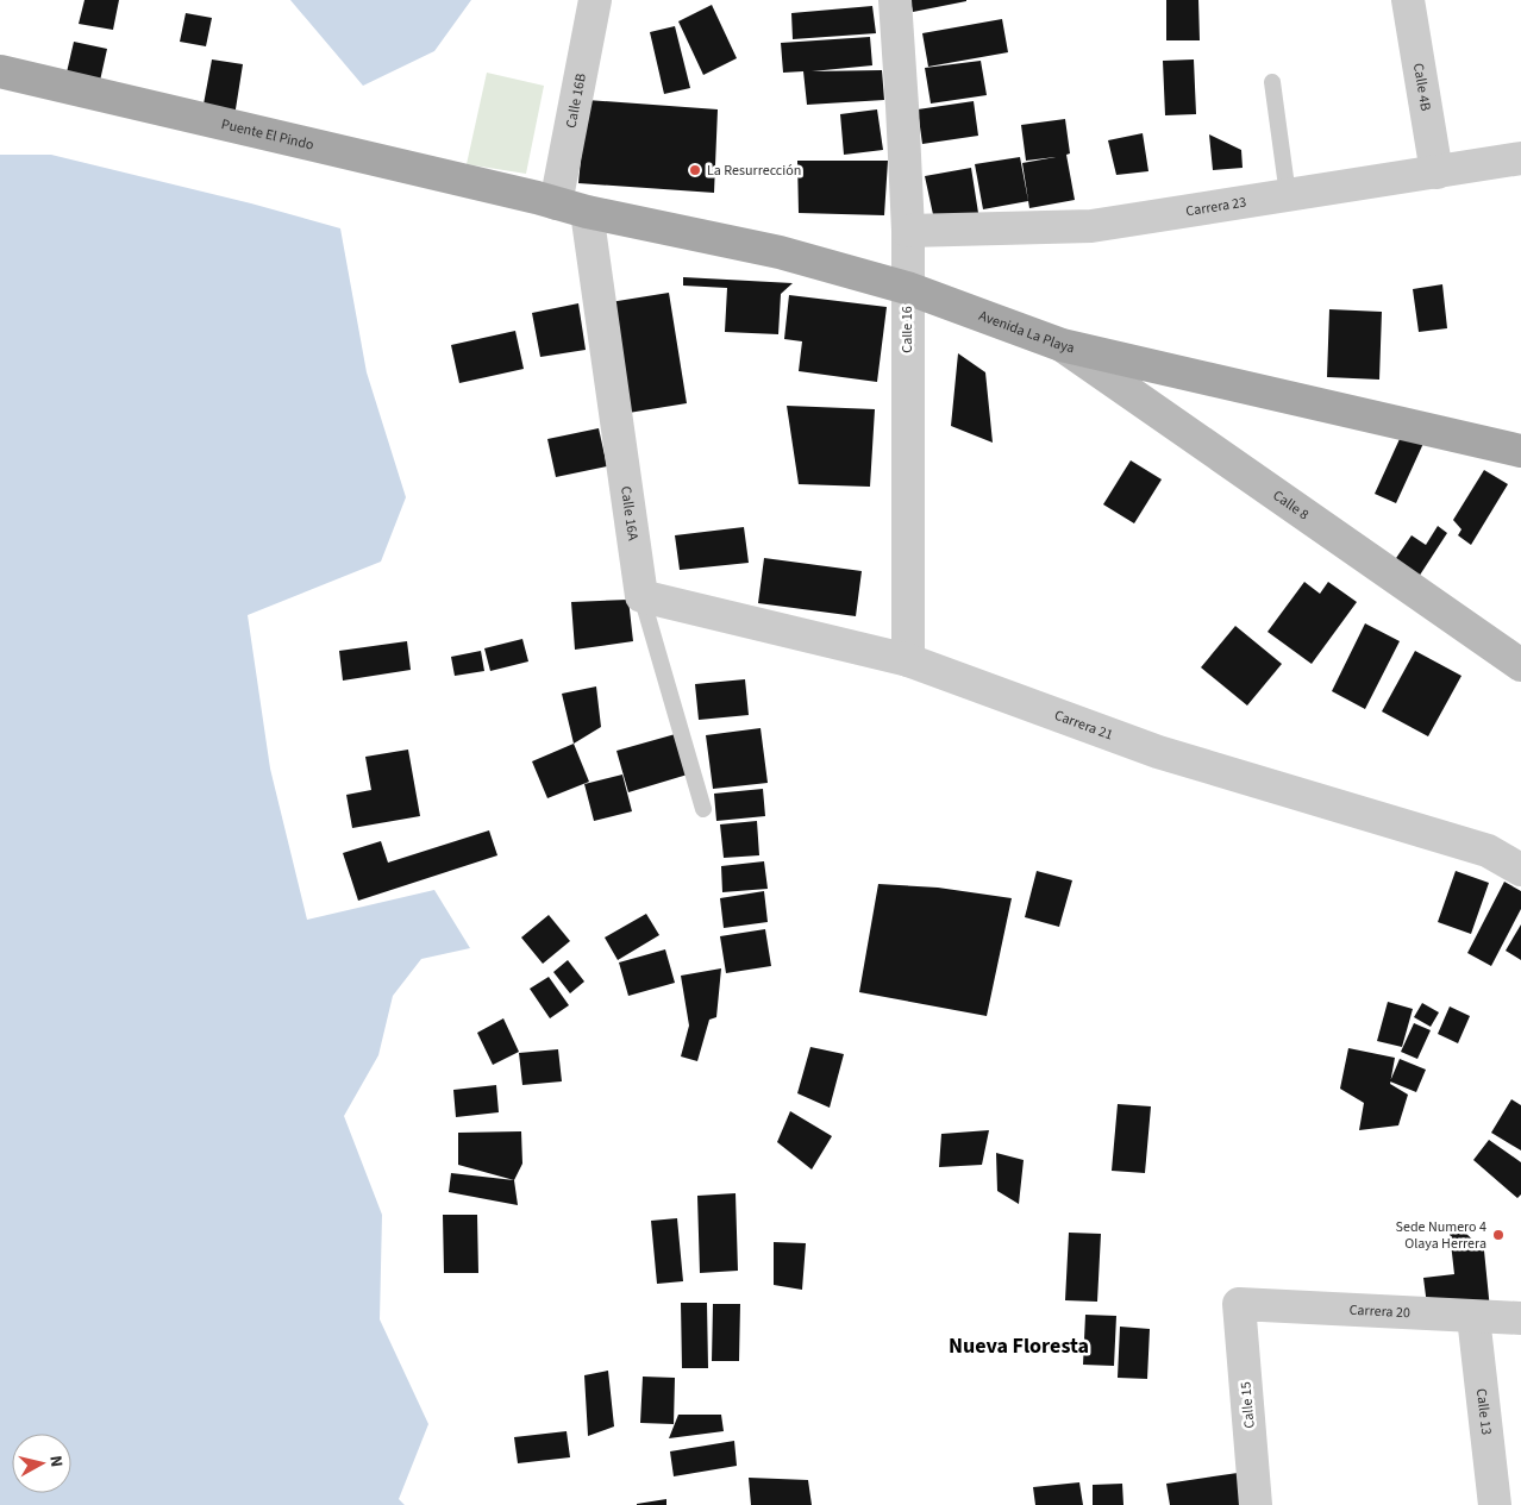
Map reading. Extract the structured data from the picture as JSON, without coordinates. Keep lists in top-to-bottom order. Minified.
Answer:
{"streets":{"main road":["Puente El Pindo","Avenida La Playa","Calle 8"],"street":["Calle 4B","Calle 16B","Carrera 23","Calle 16","Calle 16A","Carrera 21","Carrera 20","Calle 15","Calle 13"]},"crossings":[["Calle 4B","Carrera 23"],["Calle 16B","Puente El Pindo"],["Calle 16B","Avenida La Playa"],["Puente El Pindo","Avenida La Playa"],["Carrera 23","Calle 16"],["Calle 16","Avenida La Playa"],["Calle 16","Carrera 21"],["Avenida La Playa","Calle 8"],["Avenida La Playa","Calle 16A"],["Calle 16A","Carrera 21"],["Carrera 20","Calle 15"],["Carrera 20","Calle 13"]],"districts":["Nueva Floresta"],"places":["La Resurrección","Sede Numero 4 Olaya Herrera"],"north":"right"}
